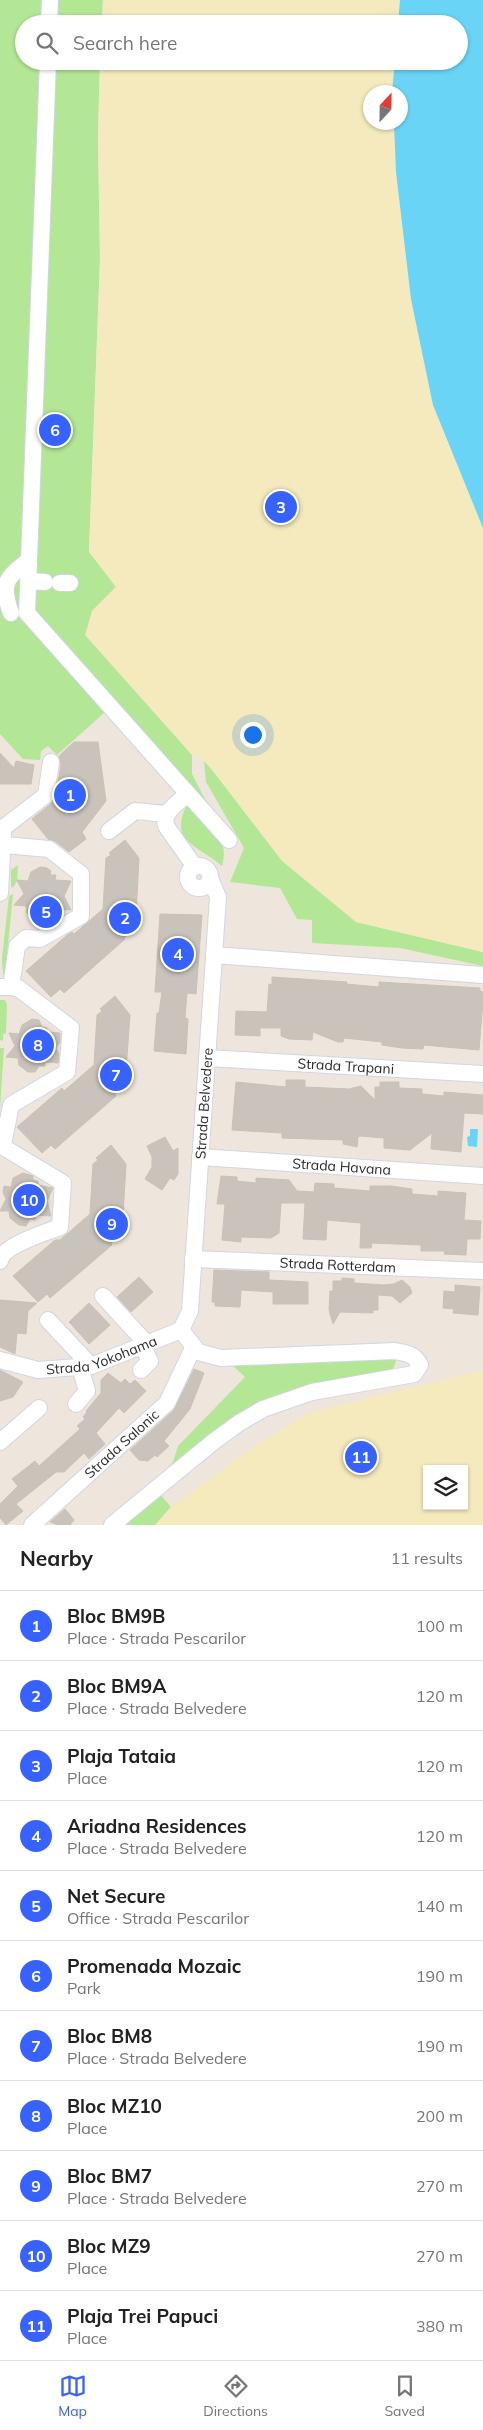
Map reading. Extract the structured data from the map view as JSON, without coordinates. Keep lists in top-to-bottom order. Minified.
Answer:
{"streets":{"street":["Strada Trapani","Strada Belvedere","Strada Havana","Strada Rotterdam","Strada Yokohama","Strada Salonic"]},"crossings":[["Strada Trapani","Strada Belvedere"],["Strada Belvedere","Strada Havana"],["Strada Belvedere","Strada Rotterdam"],["Strada Belvedere","Strada Yokohama"]],"north":"top","page":{"search":"Search here","pins":["6","3","1","5","2","4","8","7","10","9","11"],"heading":["Nearby","11 results"],"list":[{"mark":"1","name":"Bloc BM9B","note":"Place · Strada Pescarilor","value":"100 m"},{"mark":"2","name":"Bloc BM9A","note":"Place · Strada Belvedere","value":"120 m"},{"mark":"3","name":"Plaja Tataia","note":"Place","value":"120 m"},{"mark":"4","name":"Ariadna Residences","note":"Place · Strada Belvedere","value":"120 m"},{"mark":"5","name":"Net Secure","note":"Office · Strada Pescarilor","value":"140 m"},{"mark":"6","name":"Promenada Mozaic","note":"Park","value":"190 m"},{"mark":"7","name":"Bloc BM8","note":"Place · Strada Belvedere","value":"190 m"},{"mark":"8","name":"Bloc MZ10","note":"Place","value":"200 m"},{"mark":"9","name":"Bloc BM7","note":"Place · Strada Belvedere","value":"270 m"},{"mark":"10","name":"Bloc MZ9","note":"Place","value":"270 m"},{"mark":"11","name":"Plaja Trei Papuci","note":"Place","value":"380 m"}],"nav":["Map","Directions","Saved"]}}
